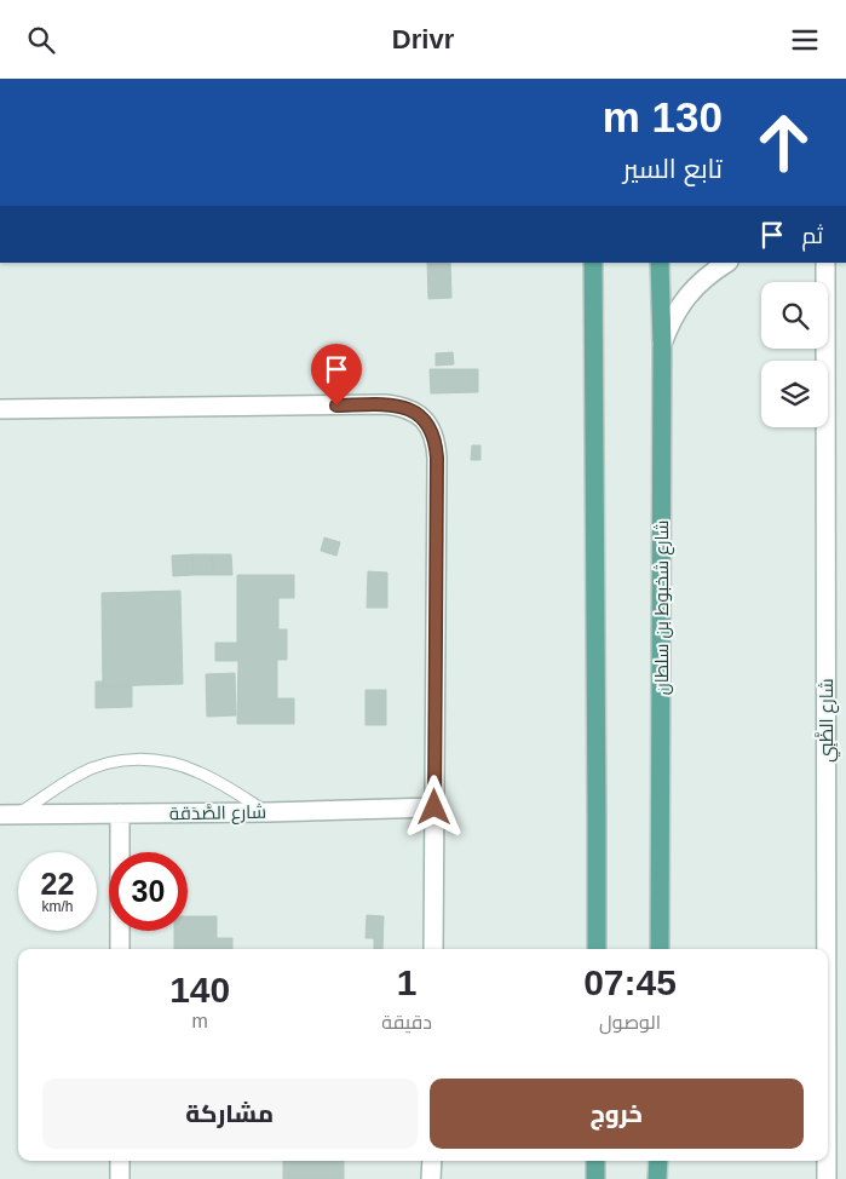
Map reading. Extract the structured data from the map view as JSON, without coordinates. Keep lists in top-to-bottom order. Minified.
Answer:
{"streets":{"main road":["شارع شخبوط بن سلطان"],"street":["شارع الظَّبِي","شارع الصَّدَقة"]},"page":{"header":"Drivr","turn":["130 m","تابع السير"],"then":"ثم","speed":"22 km/h","limit":"30","eta":["07:45","الوصول","1","دقيقة","140","m"],"buttons":["خروج","مشاركة"]}}
